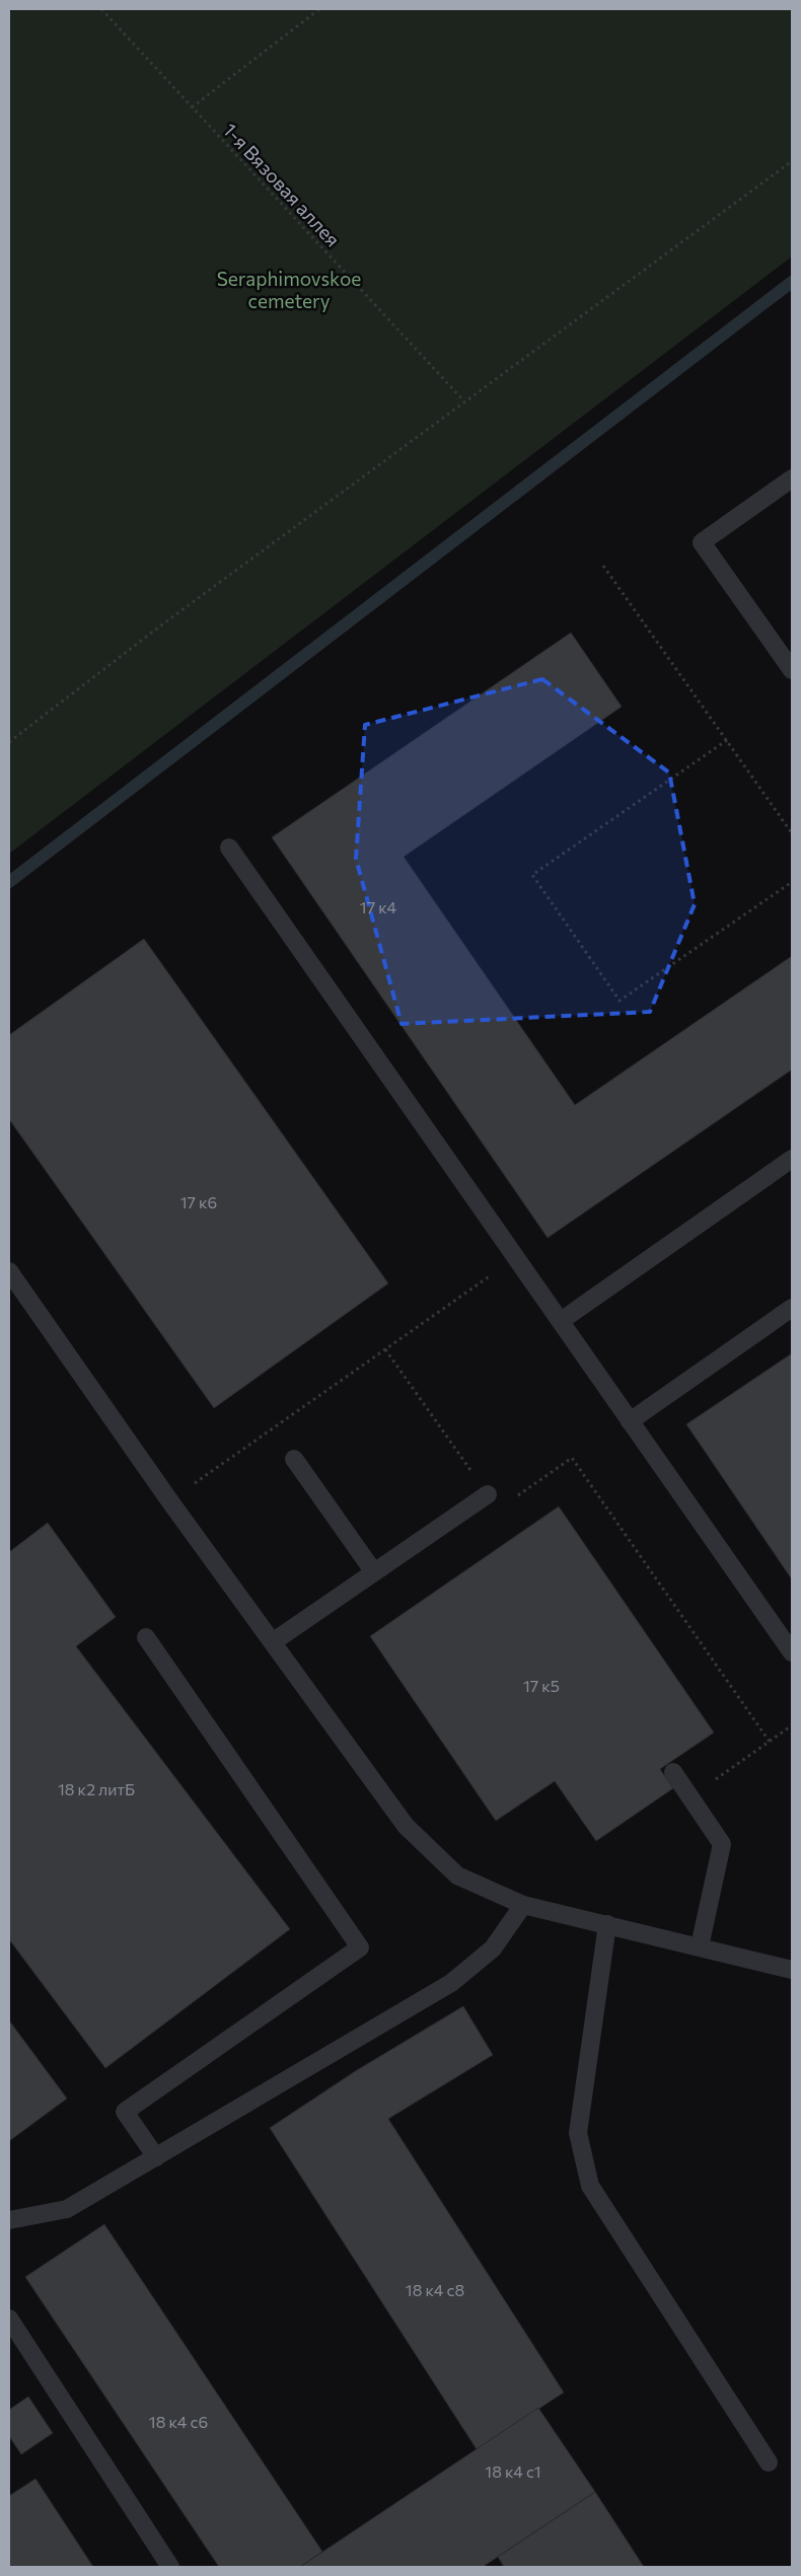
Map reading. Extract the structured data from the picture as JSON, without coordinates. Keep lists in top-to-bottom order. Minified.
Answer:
{"streets":{"path":["1-я Вязовая аллея"]},"parks":["Seraphimovskoe cemetery"],"house_numbers":["17 к4","17 к6","17 к5","18 к2 литБ","18 к4 с8","18 к4 с6","18 к4 с1"]}
